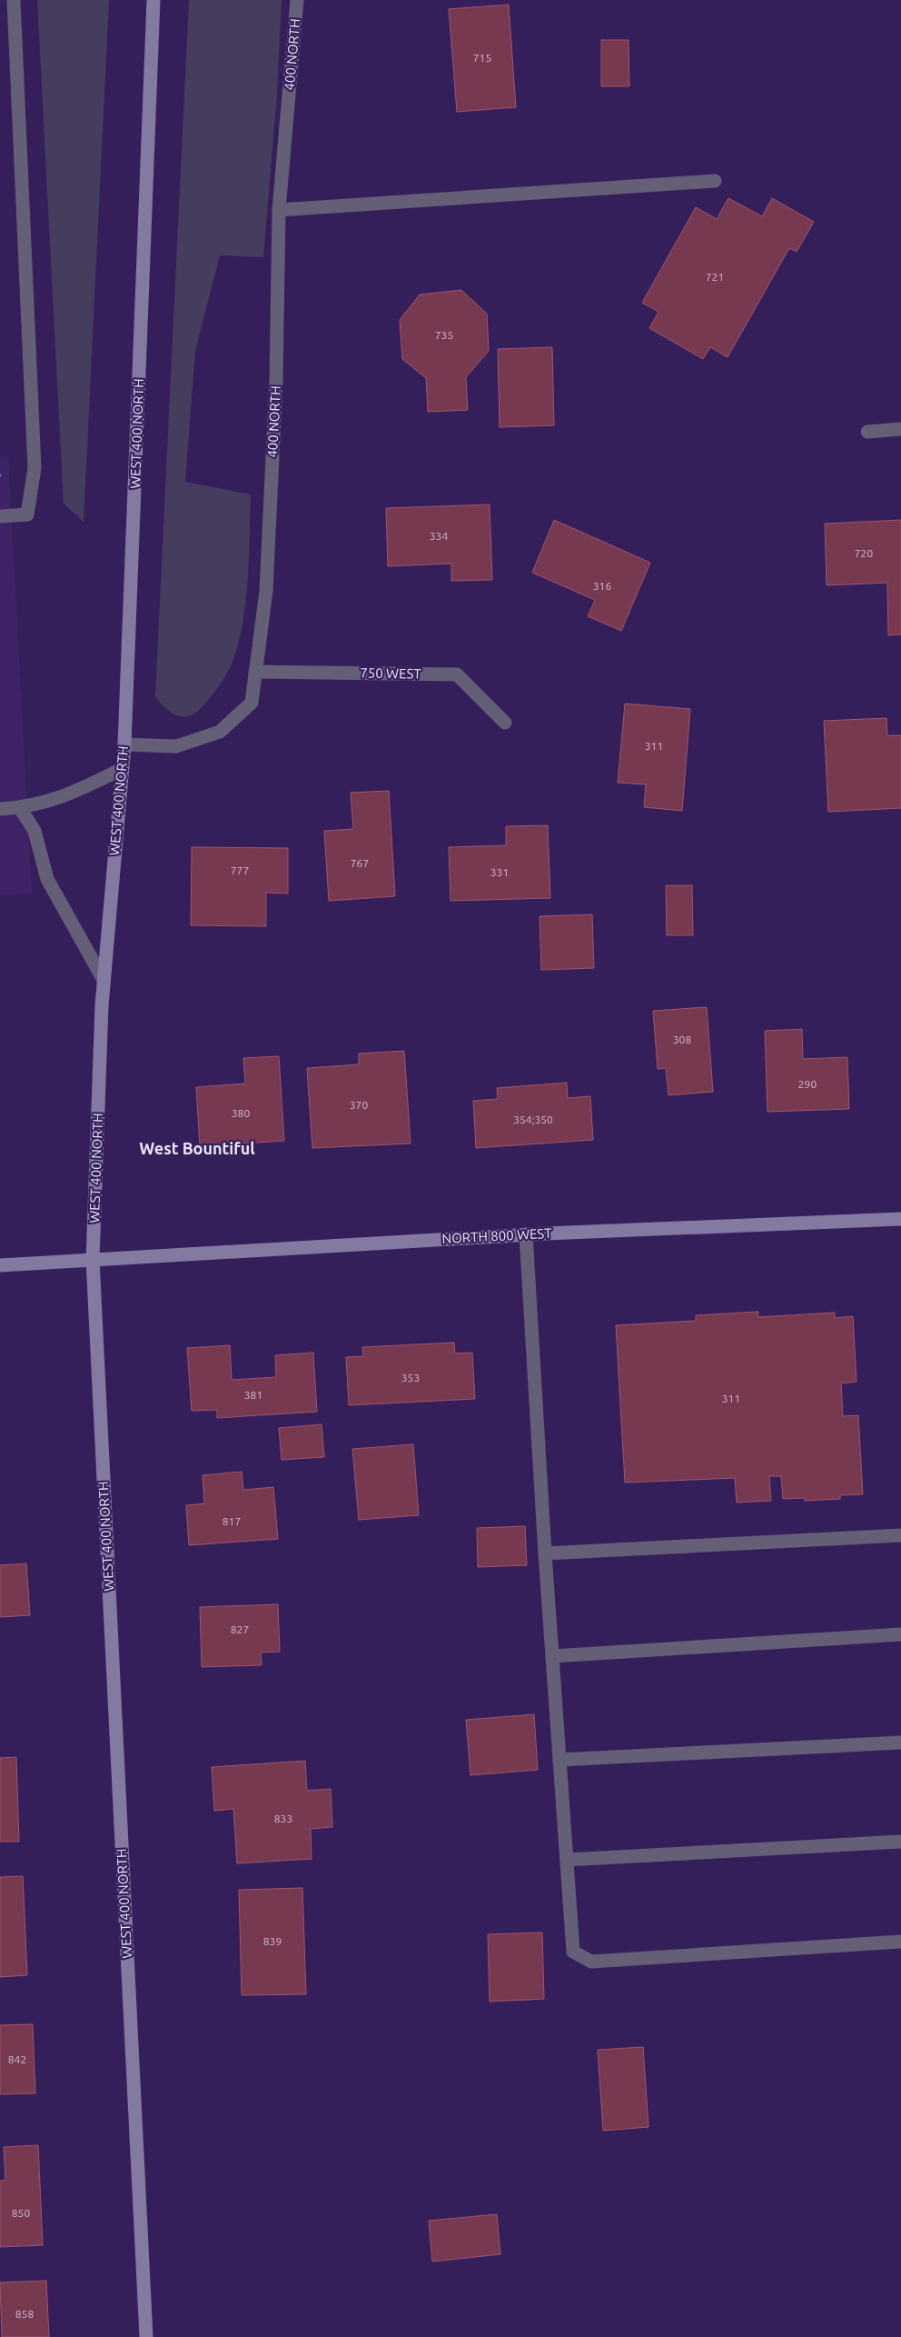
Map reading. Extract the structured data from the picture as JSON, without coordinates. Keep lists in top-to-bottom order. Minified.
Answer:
{"streets":{"street":["400 NORTH","WEST 400 NORTH","750 WEST","NORTH 800 WEST"]},"crossings":[["400 NORTH","WEST 400 NORTH"],["400 NORTH","750 WEST"],["WEST 400 NORTH","NORTH 800 WEST"]],"districts":["West Bountiful"],"house_numbers":["715","721","735","334","720","316","311","767","777","331","308","290","370","380","354;350","353","381","311","817","827","833","839","842","850","858"]}
